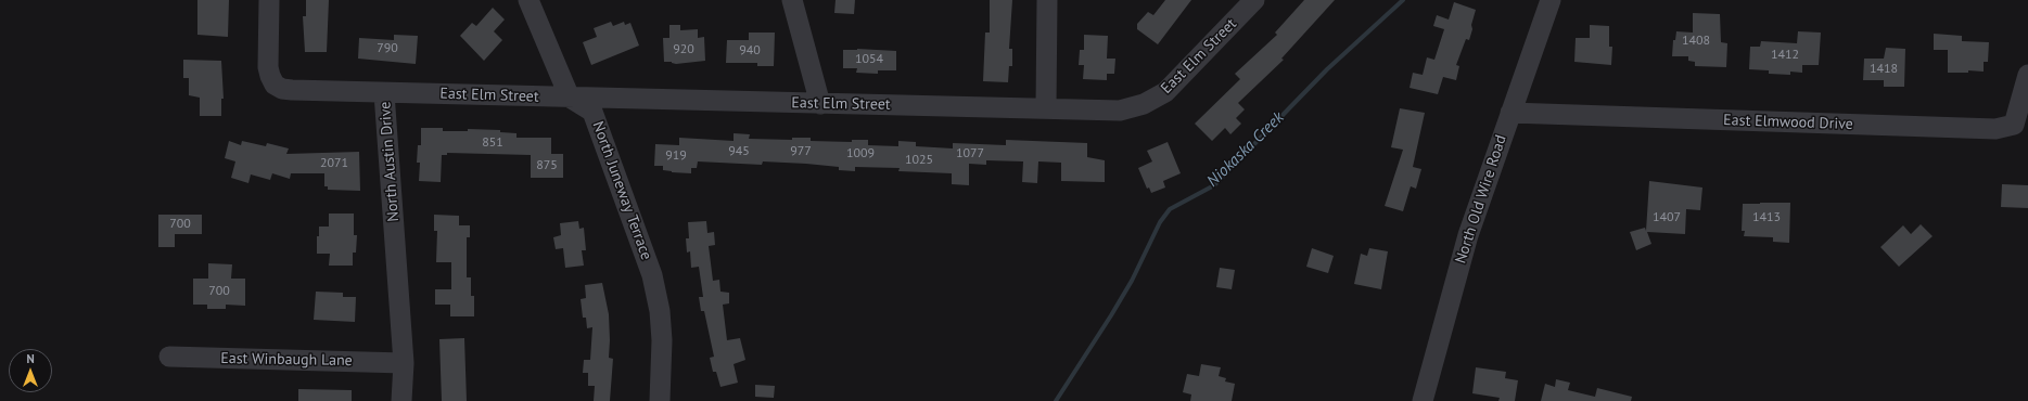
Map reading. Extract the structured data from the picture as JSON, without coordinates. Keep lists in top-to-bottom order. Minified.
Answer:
{"streets":{"street":["East Elm Street","East Elmwood Drive","North Austin Drive","North Juneway Terrace","North Old Wire Road","East Winbaugh Lane"]},"crossings":[["East Elm Street","North Austin Drive"],["East Elm Street","North Juneway Terrace"],["East Elmwood Drive","North Old Wire Road"],["North Austin Drive","East Winbaugh Lane"]],"water":["Niokaska Creek"],"house_numbers":["1408","790","920","940","1412","1054","1418","851","945","977","1009","1077","919","1025","2071","875","1407","1413","700","700"],"north":"top"}
